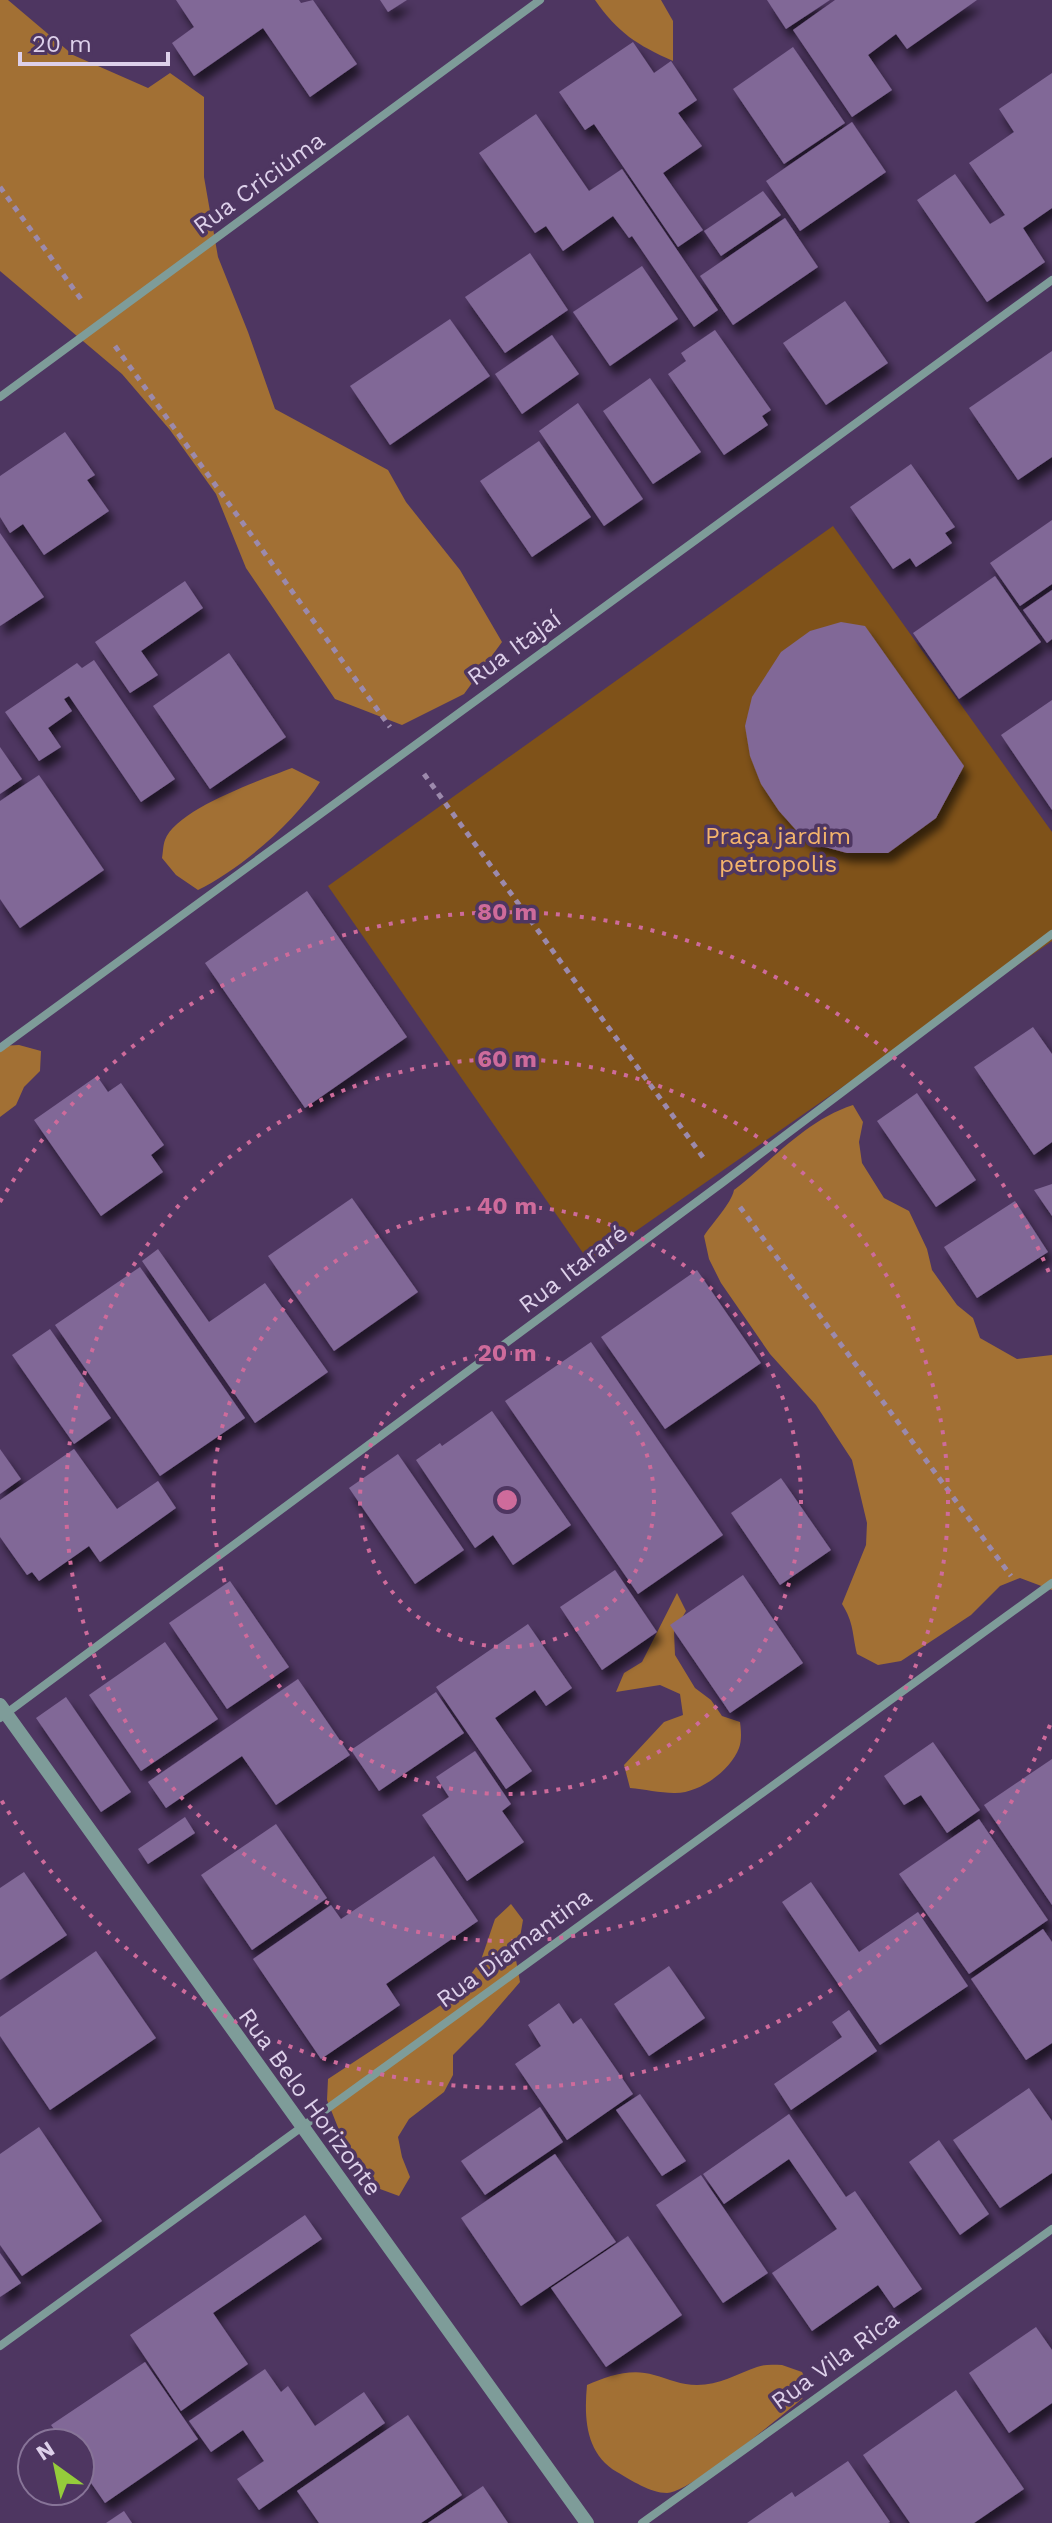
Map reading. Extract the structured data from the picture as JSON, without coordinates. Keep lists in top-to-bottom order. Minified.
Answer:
{"streets":{"street":["Rua Criciúma","Rua Itajaí","Rua Itararé","Rua Diamantina","Rua Belo Horizonte","Rua Vila Rica"]},"crossings":[["Rua Itararé","Rua Belo Horizonte"],["Rua Diamantina","Rua Belo Horizonte"]],"parks":["Praça jardim petropolis"],"scale_bar":"20 m","north":"top left","rings":["80 m","60 m","40 m","20 m"]}
